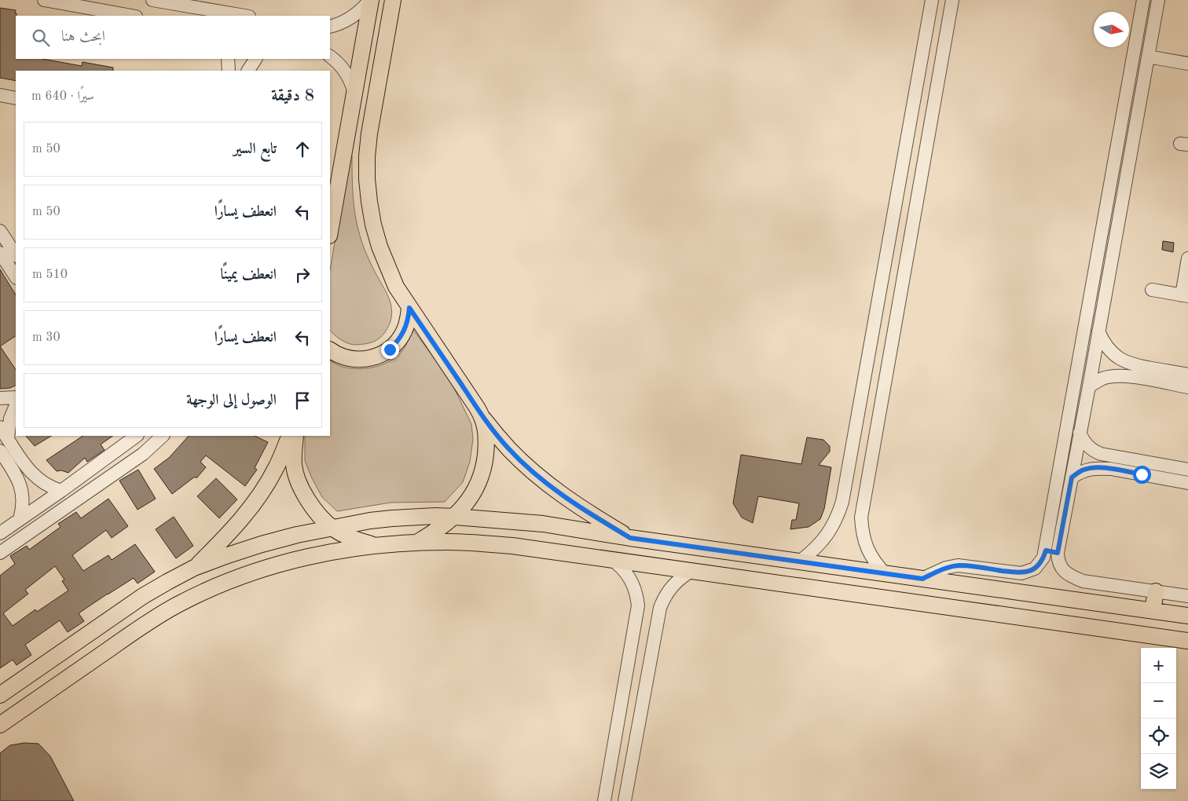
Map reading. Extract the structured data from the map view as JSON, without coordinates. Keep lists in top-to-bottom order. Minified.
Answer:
{"north":"right","page":{"search":"ابحث هنا","heading":["8 دقيقة","سيرًا · 640 m"],"list":[["تابع السير","50 m"],["انعطف يسارًا","50 m"],["انعطف يمينًا","510 m"],["انعطف يسارًا","30 m"],"الوصول إلى الوجهة"],"map_buttons":["+","−"]}}
